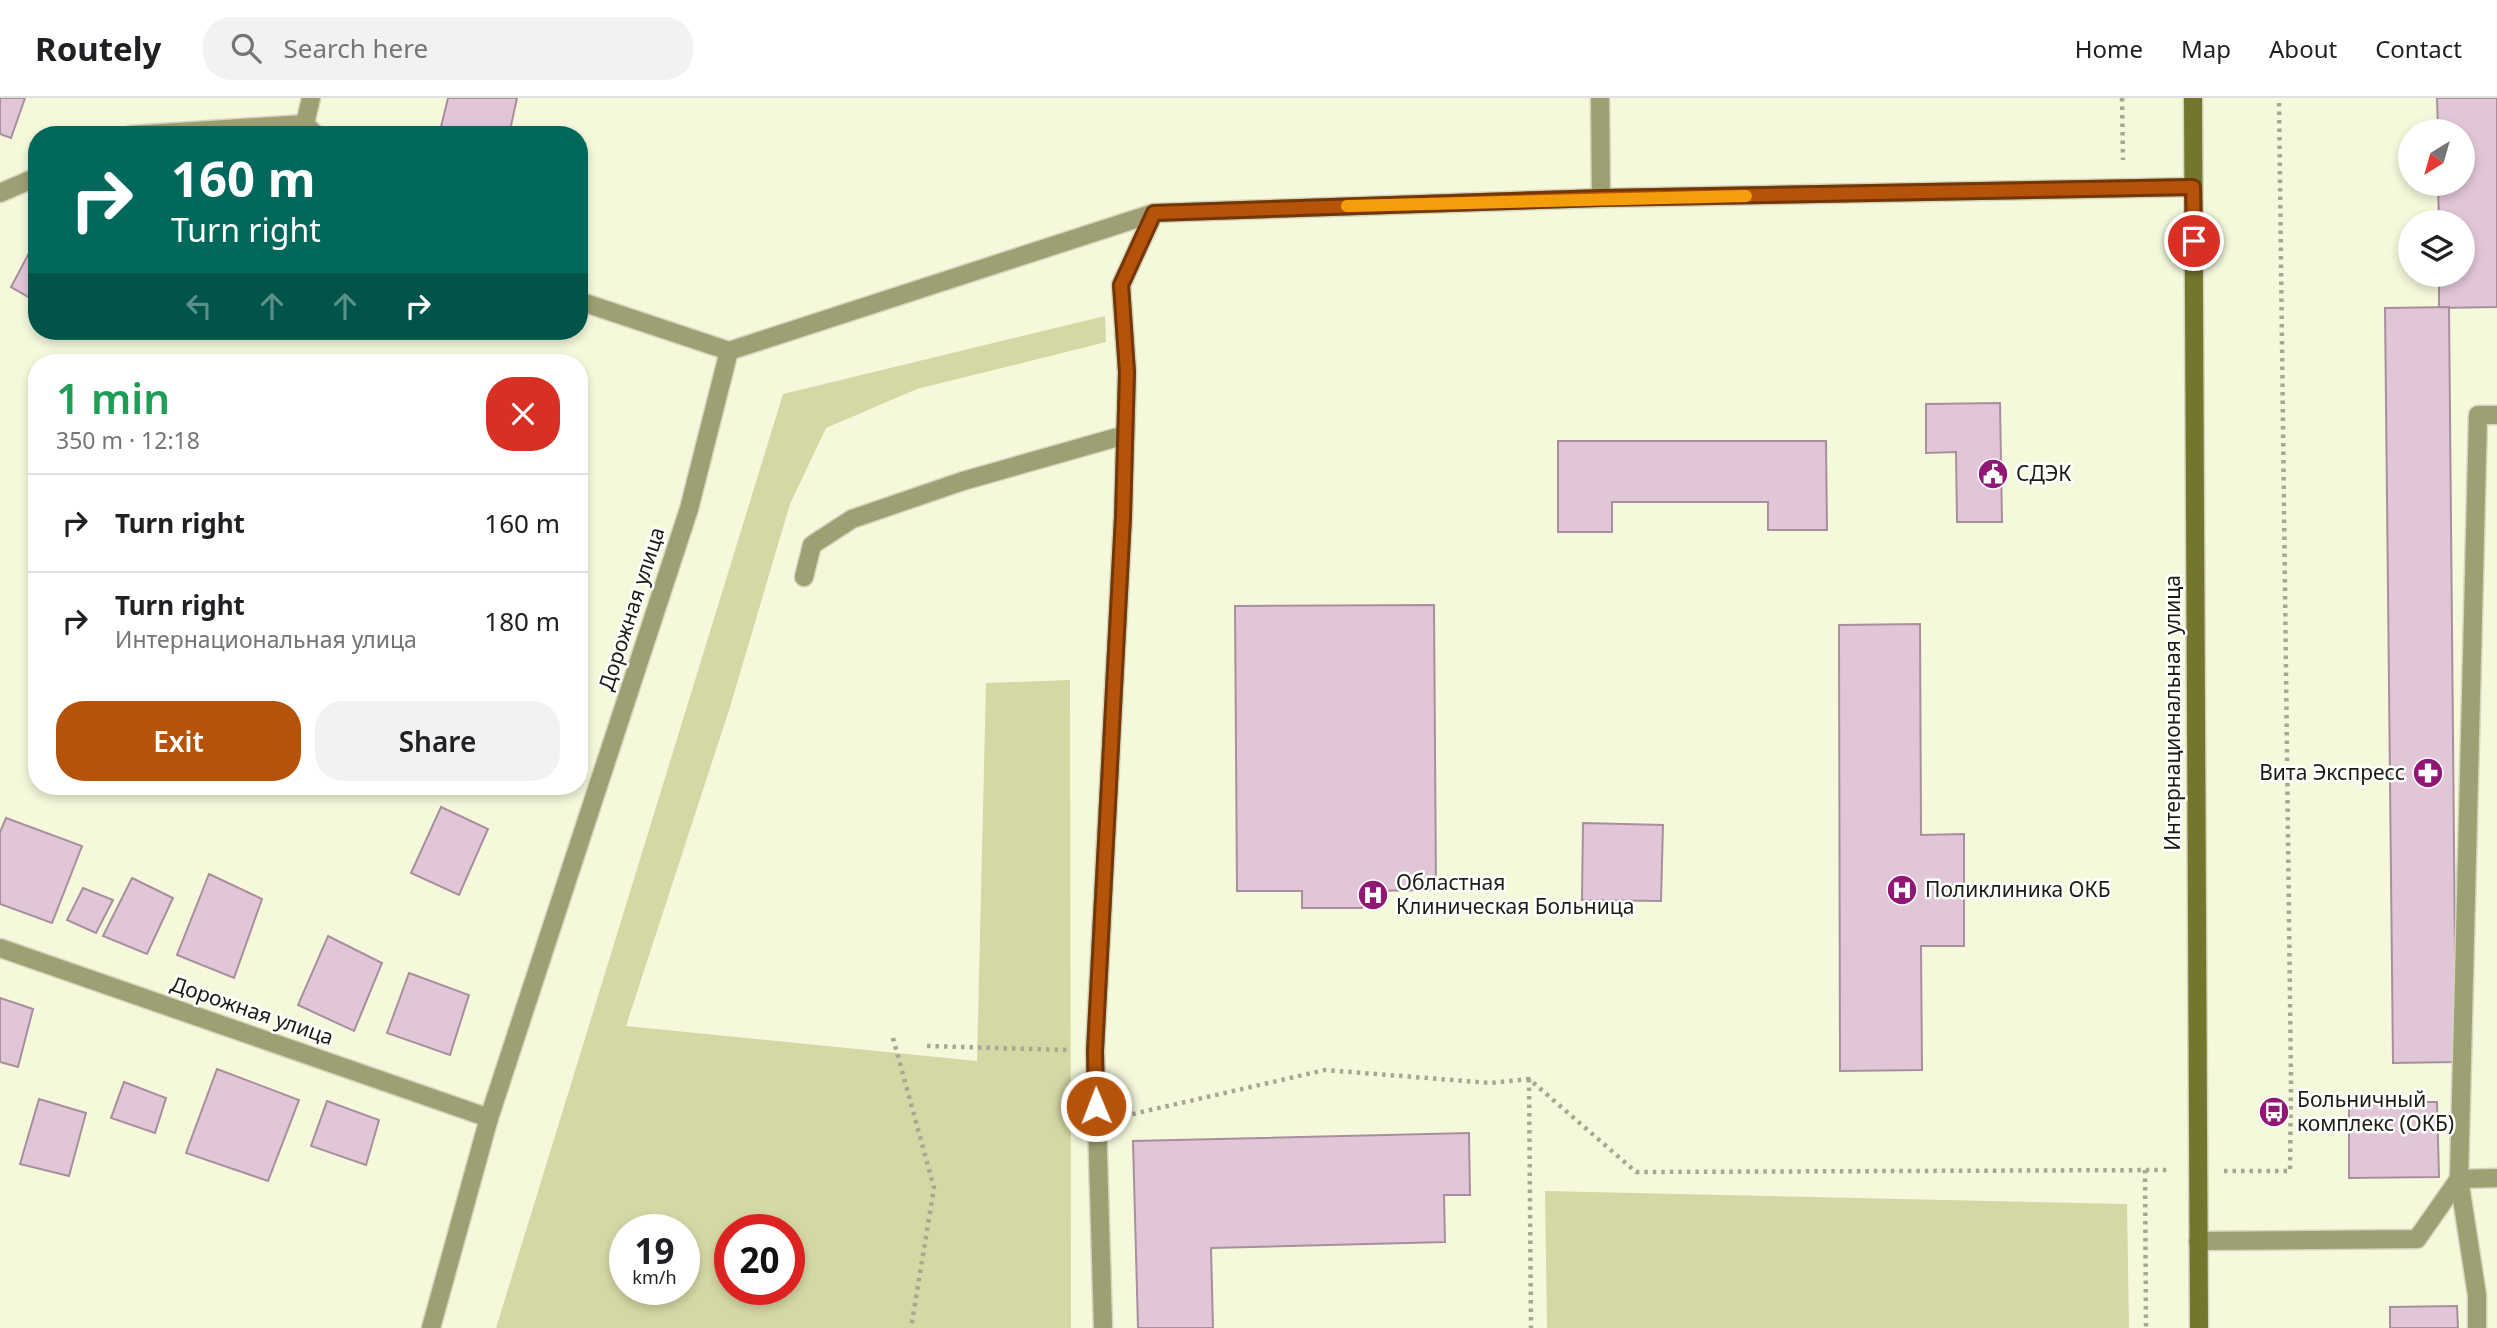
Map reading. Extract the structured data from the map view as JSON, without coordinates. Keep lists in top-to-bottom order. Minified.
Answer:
{"streets":{"main road":["Интернациональная улица"],"street":["Дорожная улица"]},"places":{"public building":["СДЭК"],"pharmacy":["Вита Экспресс"],"hospital":["Поликлиника ОКБ","Областная Клиническая Больница"],"bus stop":["Больничный комплекс (ОКБ)"]},"north":"bottom left","page":{"header":"Routely","search":"Search here","nav":["Home","Map","About","Contact"],"turn":["160 m","Turn right"],"heading":["1 min","350 m · 12:18"],"list":[{"name":"Turn right","value":"160 m"},{"name":"Turn right","note":"Интернациональная улица","value":"180 m"}],"buttons":["Exit","Share"],"speed":"19 km/h","limit":"20"}}
